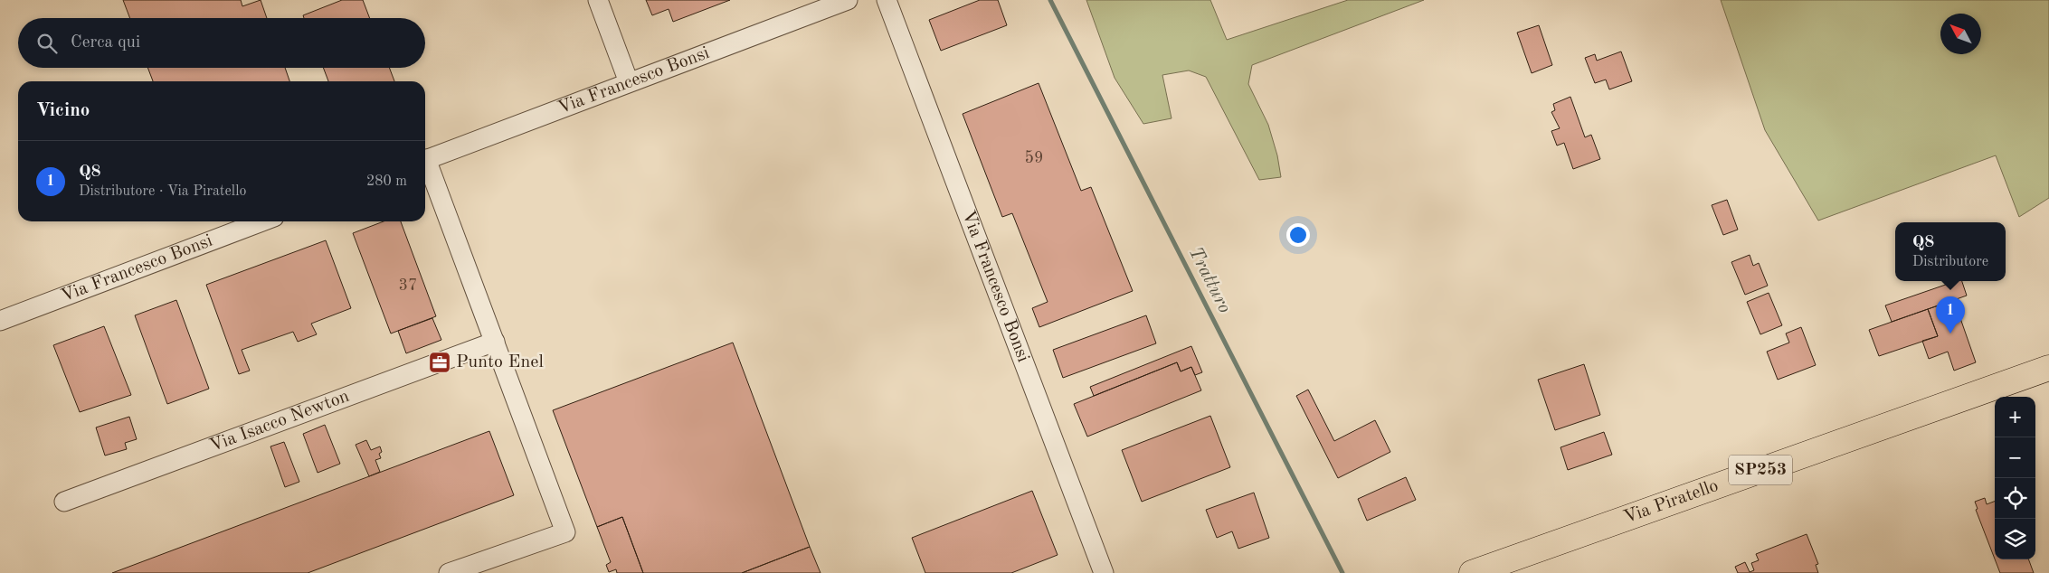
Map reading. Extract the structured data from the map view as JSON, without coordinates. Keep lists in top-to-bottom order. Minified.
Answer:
{"streets":{"main road":["SP253","Via Piratello"],"street":["Via Francesco Bonsi","Via Isacco Newton"]},"water":["Tratturo"],"places":{"office":["Punto Enel"]},"house_numbers":["59","37"],"north":"top left","page":{"search":"Cerca qui","heading":"Vicino","list":[{"mark":"1","name":"Q8","note":"Distributore · Via Piratello","value":"280 m"}],"popup":["Q8","Distributore"],"pins":"1","map_buttons":["+","−"]}}
